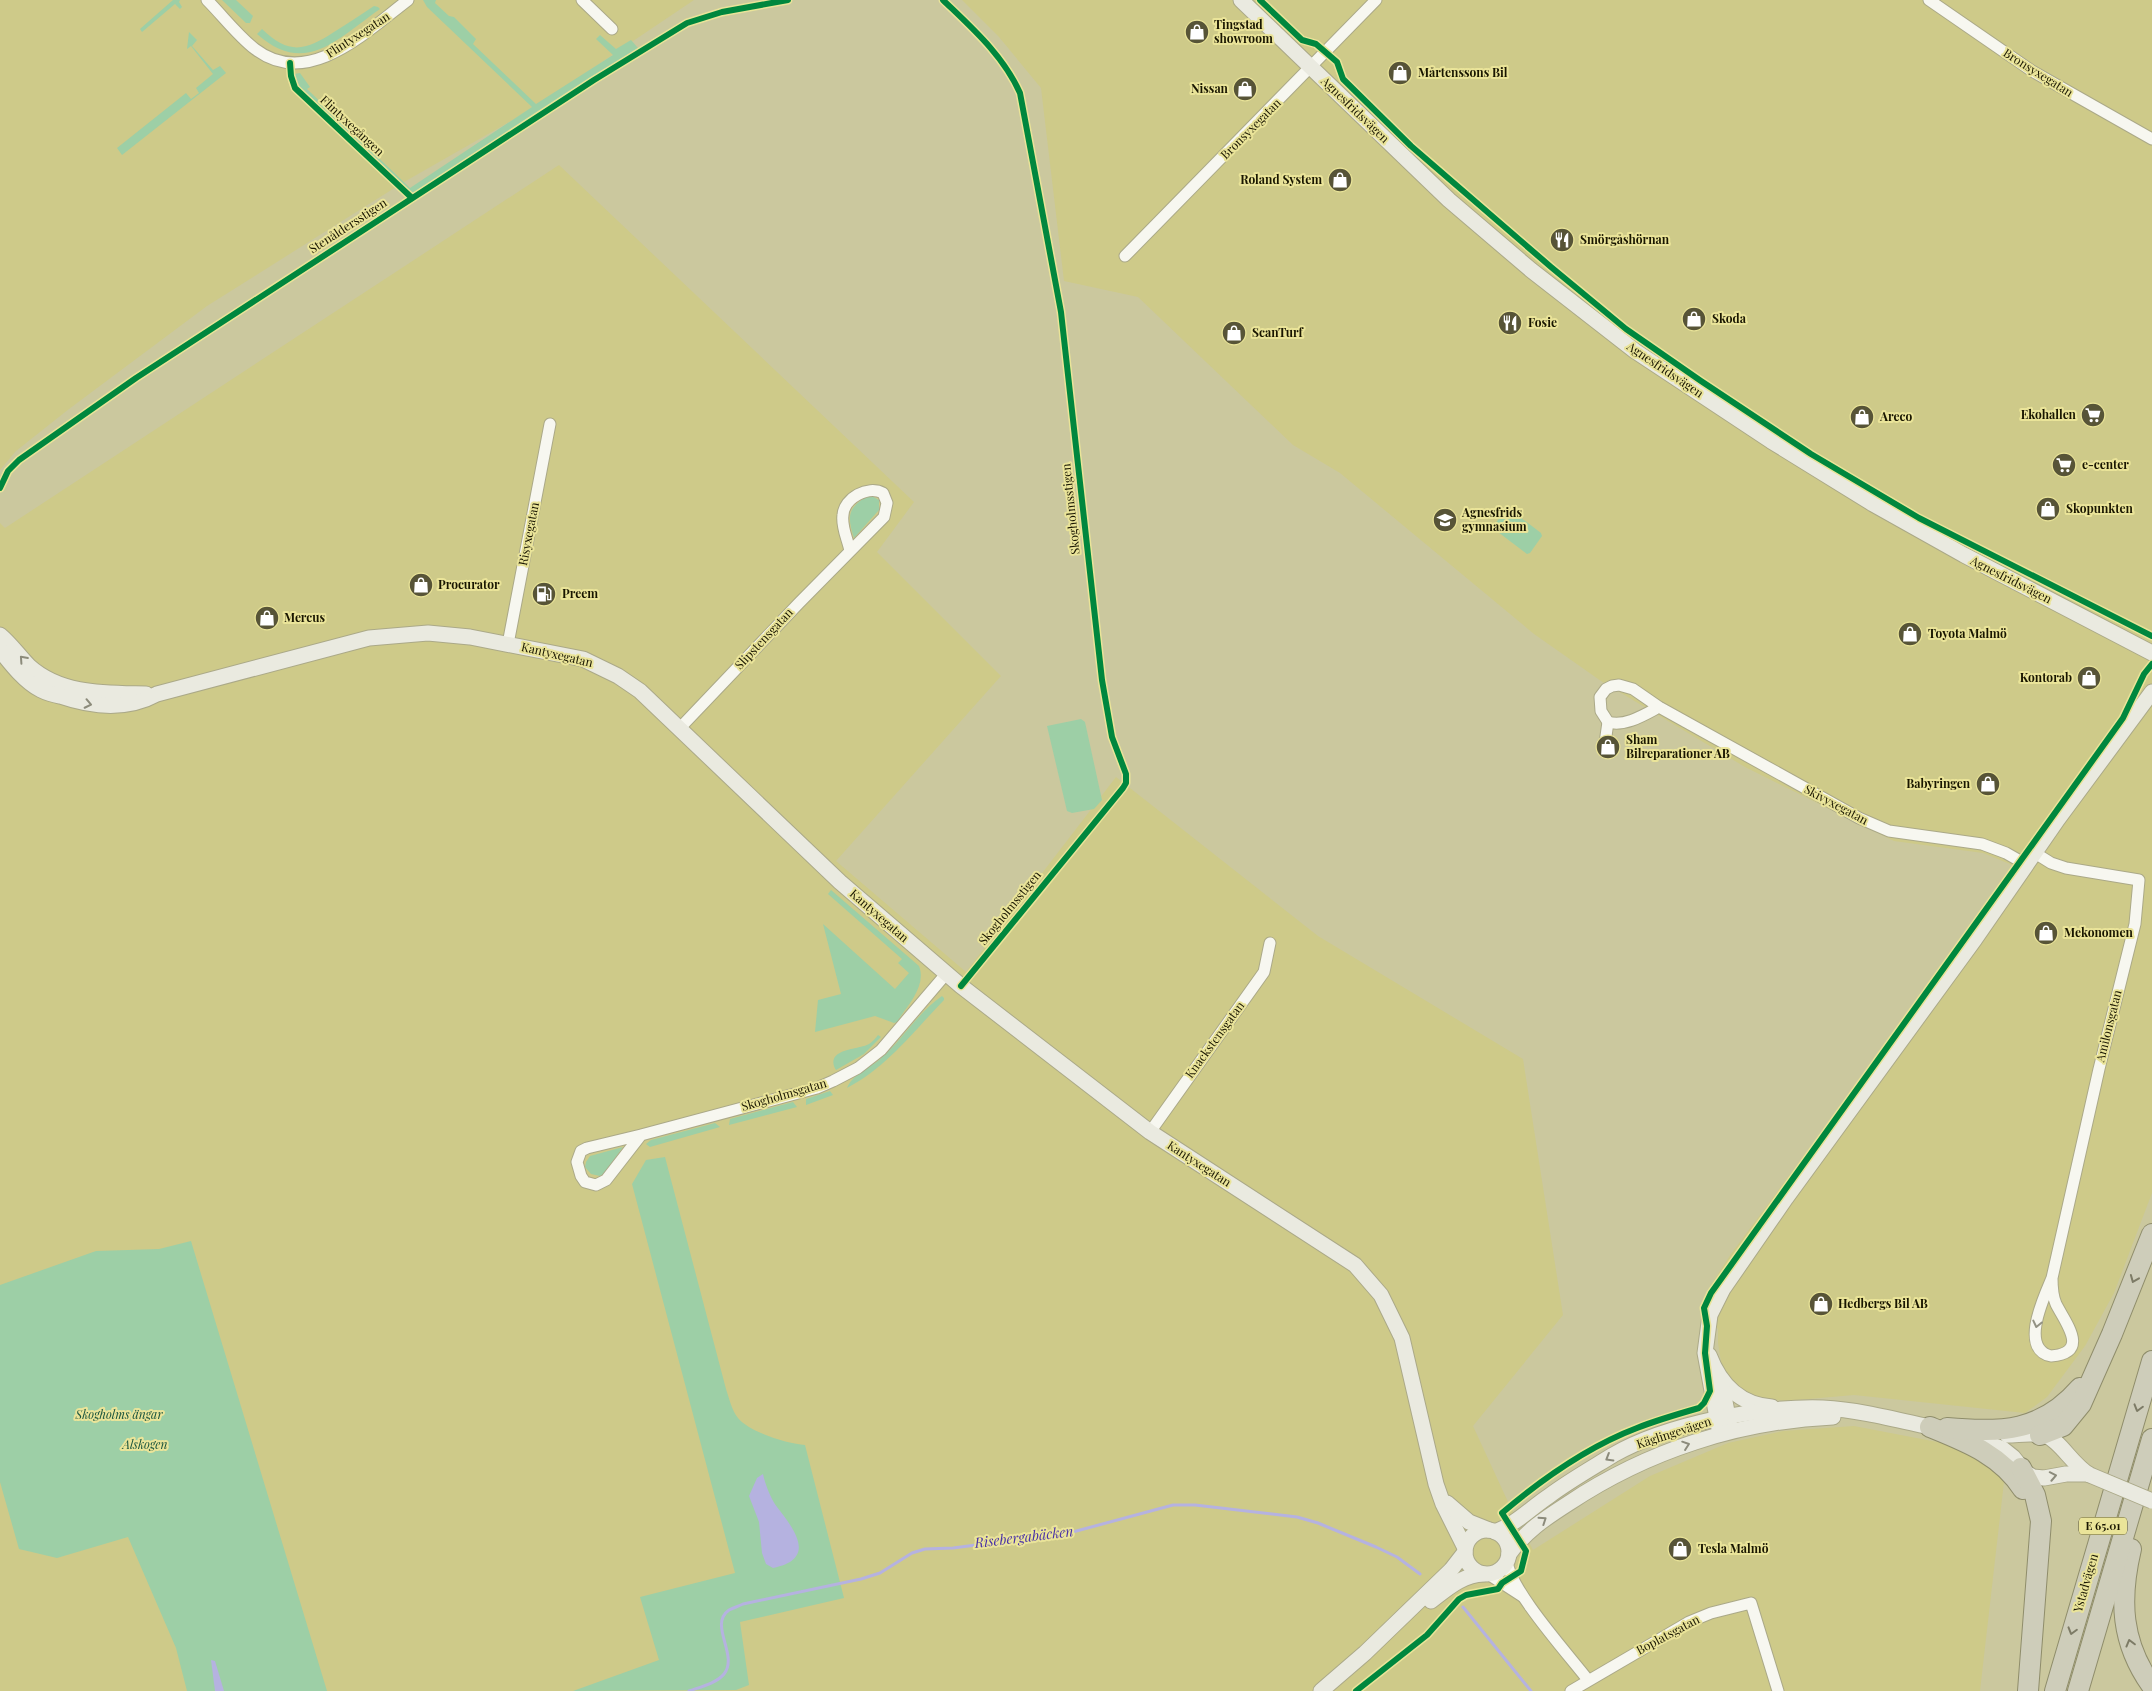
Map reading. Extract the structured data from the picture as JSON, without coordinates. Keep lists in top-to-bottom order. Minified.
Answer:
{"streets":{"highway":["E 65.01","Ystadvägen"],"street":["Flintyxegatan","Bronsyxegatan","Agnesfridsvägen","Risyxegatan","Slipstensgatan","Kantyxegatan","Skivyxegatan","Amilonsgatan","Knackstensgatan","Skogholmsgatan","Käglingevägen","Boplatsgatan"],"cycle path":["Flintyxegången","Stenåldersstigen","Skogholmsstigen"]},"crossings":[["Bronsyxegatan","Agnesfridsvägen"],["Risyxegatan","Kantyxegatan"],["Slipstensgatan","Kantyxegatan"],["Kantyxegatan","Knackstensgatan"],["Kantyxegatan","Skogholmsgatan"],["Kantyxegatan","Käglingevägen"],["Skivyxegatan","Amilonsgatan"]],"water":["Risebergabäcken"],"parks":["Skogholms ängar","Alskogen"],"places":{"shop":["Tingstad showroom","Mårtenssons Bil","Nissan","Roland System","Skoda","ScanTurf","Areco","Skopunkten","Procurator","Mercus","Toyota Malmö","Kontorab","Sham Bilreparationer AB","Babyringen","Mekonomen","Hedbergs Bil AB","Tesla Malmö"],"restaurant":["Smörgåshörnan","Fosie"],"supermarket":["Ekohallen","e-center"],"school or university":["Agnesfrids gymnasium"],"fuel station":["Preem"]}}
